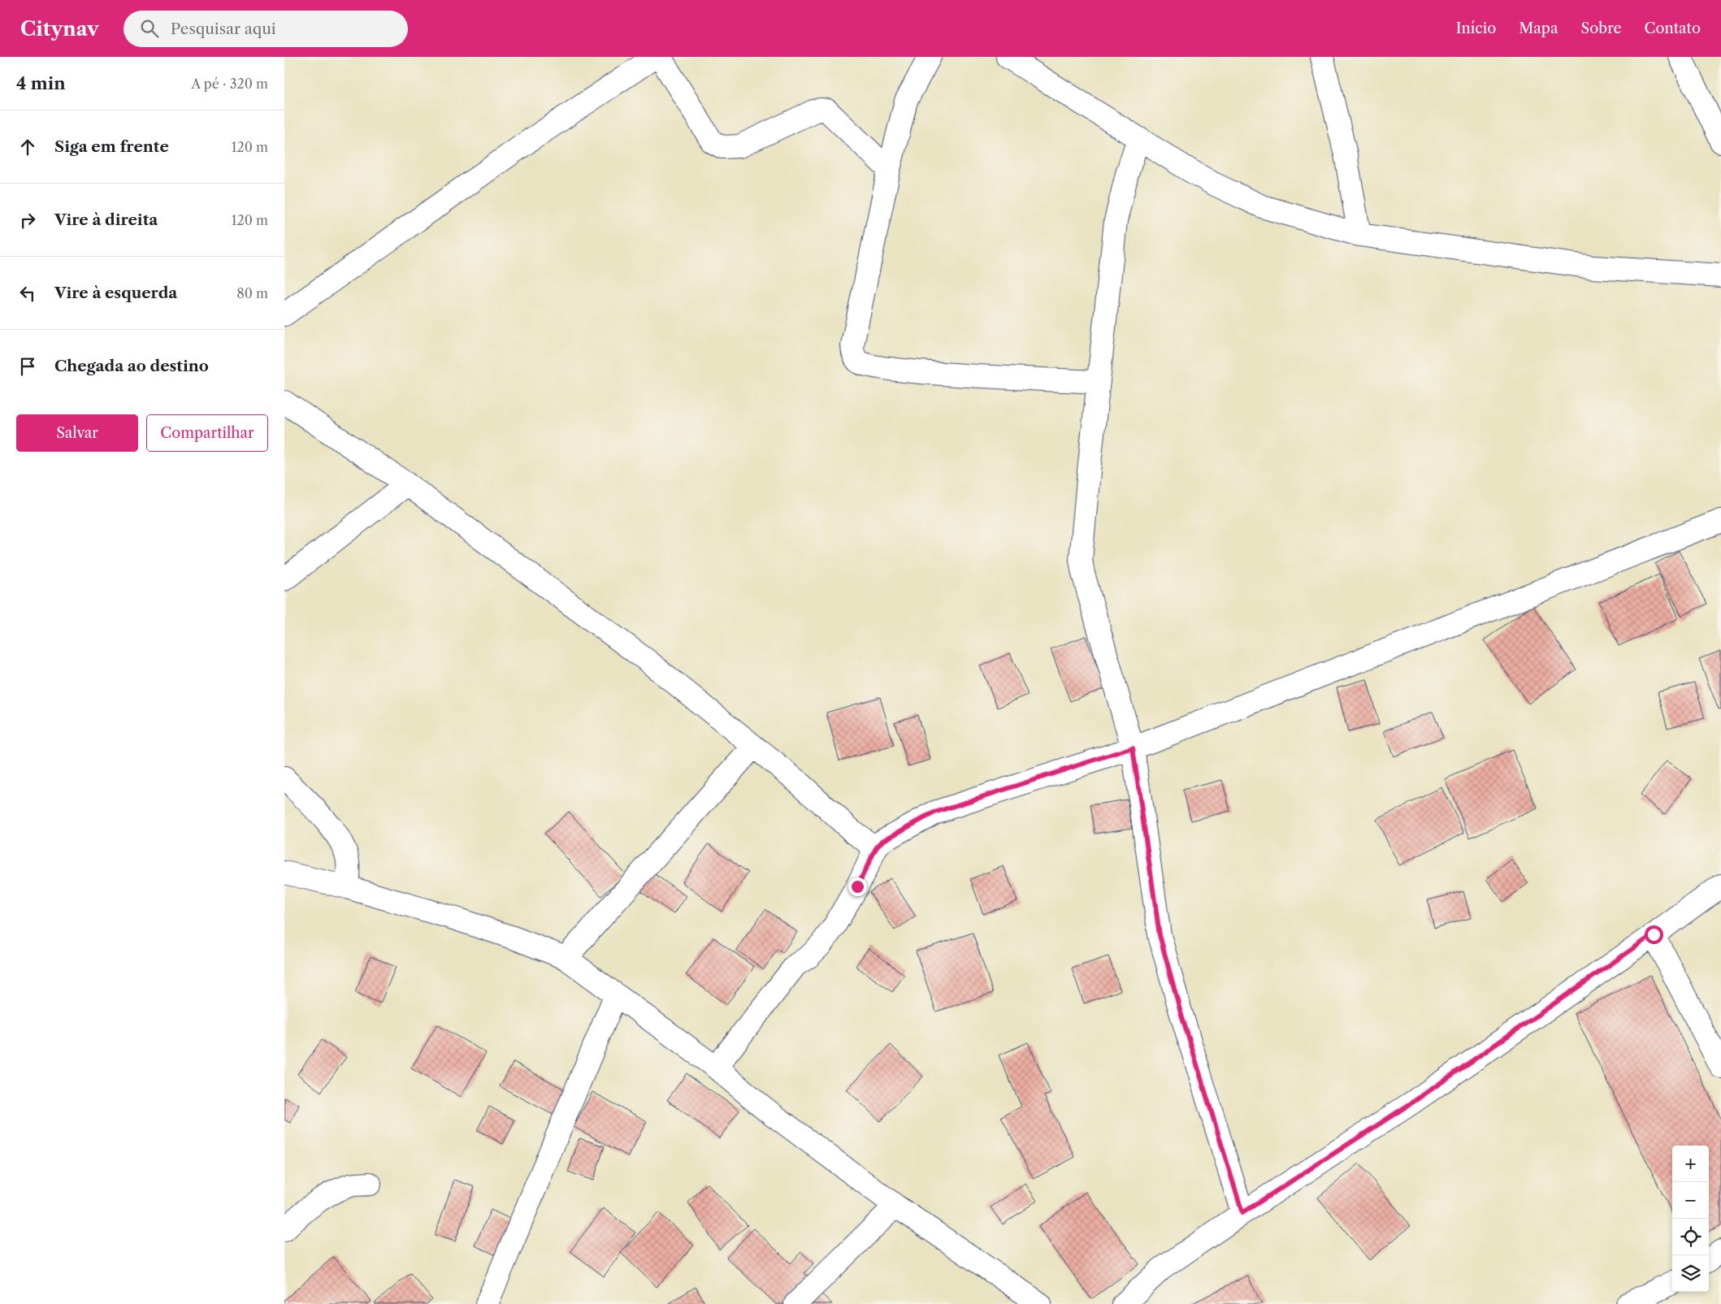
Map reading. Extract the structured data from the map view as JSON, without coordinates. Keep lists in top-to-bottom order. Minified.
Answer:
{"page":{"header":"Citynav","search":"Pesquisar aqui","nav":["Início","Mapa","Sobre","Contato"],"heading":["4 min","A pé · 320 m"],"list":[["Siga em frente","120 m"],["Vire à direita","120 m"],["Vire à esquerda","80 m"],"Chegada ao destino"],"buttons":["Salvar","Compartilhar"],"map_buttons":["+","−"]}}
